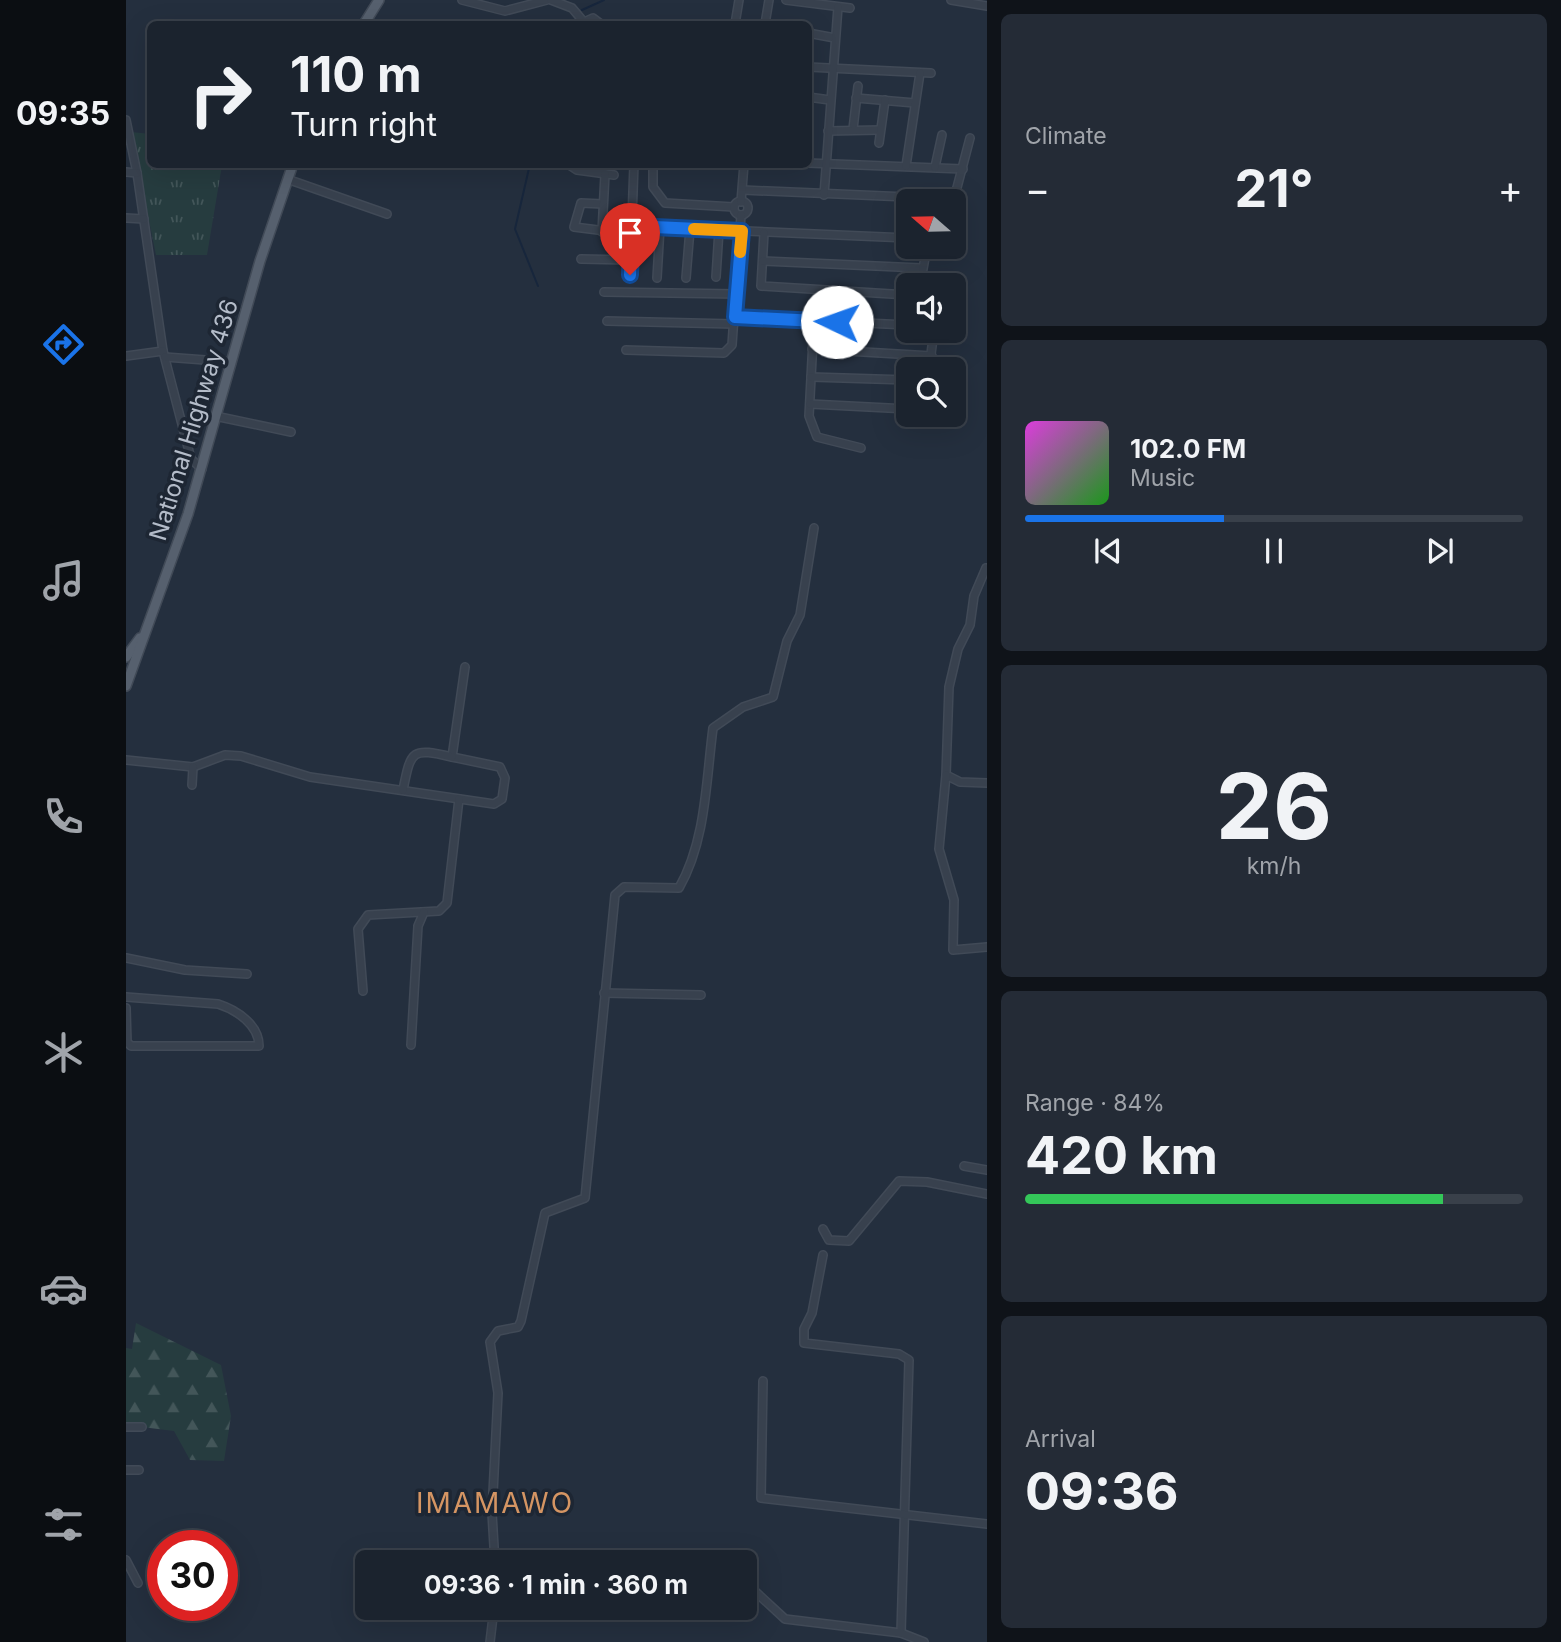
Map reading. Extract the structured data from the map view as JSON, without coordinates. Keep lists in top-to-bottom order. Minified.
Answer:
{"streets":{"main road":["National Highway 436"]},"districts":["IMAMAWO"],"north":"left","page":{"tabs":"09:35","tile":["Climate",["26","km/h"],["Range · 84%","420 km"],["Arrival","09:36"]],"turn":["110 m","Turn right"],"heat":["−","21°","+"],"song":["102.0 FM","Music"],"limit":"30","trip":"09:36 · 1 min · 360 m"}}
